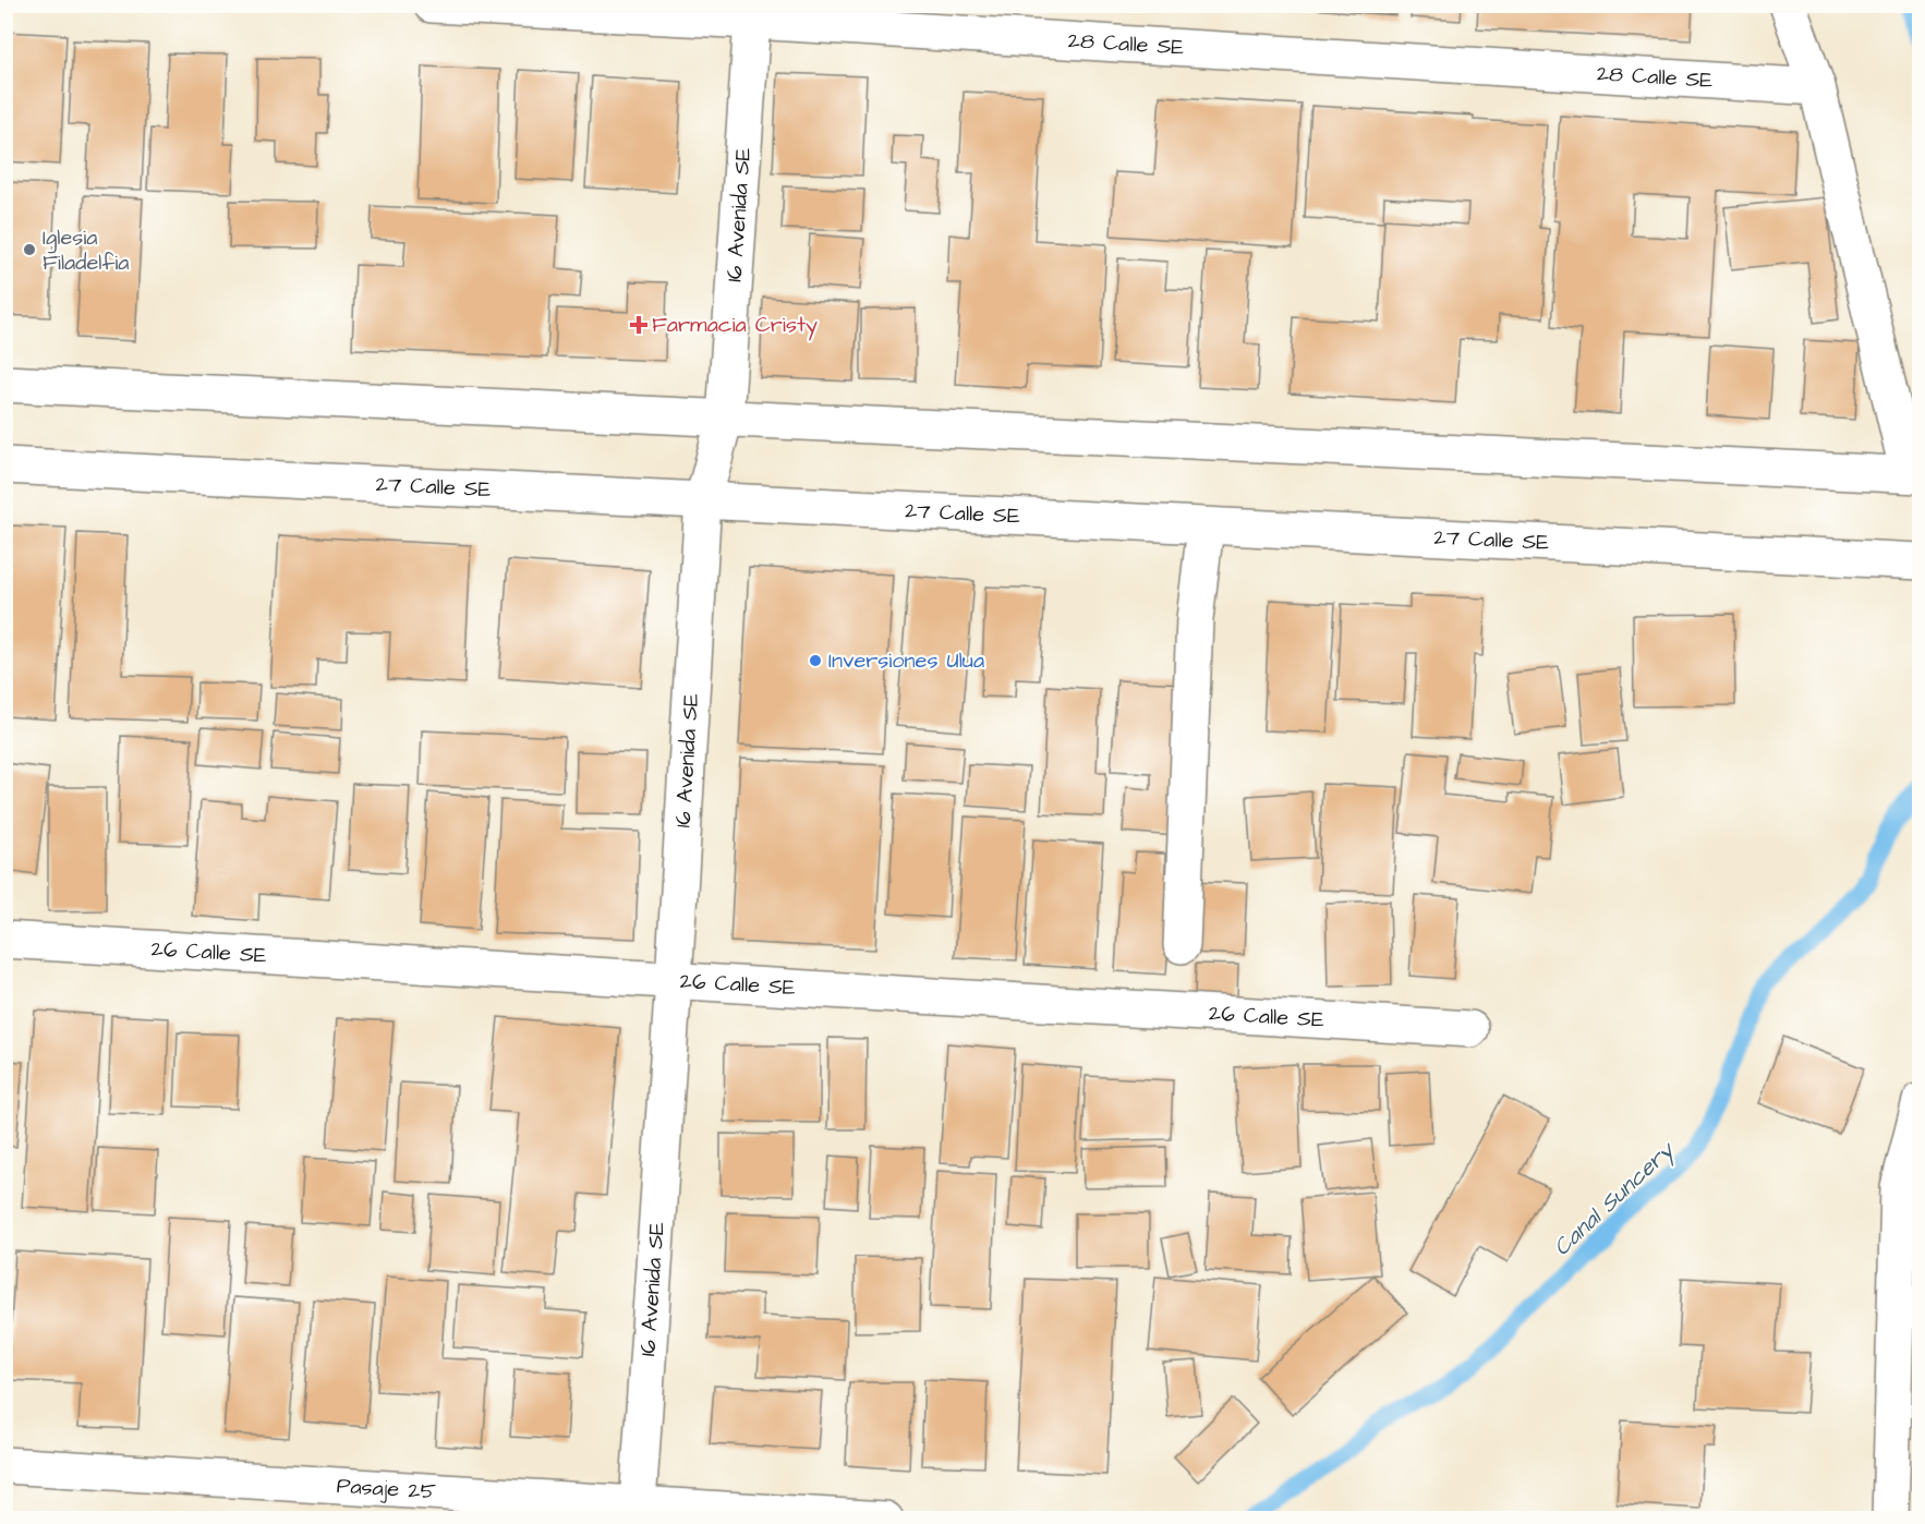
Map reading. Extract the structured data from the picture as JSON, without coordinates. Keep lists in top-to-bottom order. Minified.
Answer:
{"streets":{"street":["28 Calle SE","16 Avenida SE","27 Calle SE","26 Calle SE","Pasaje 25"]},"crossings":[["28 Calle SE","16 Avenida SE"],["16 Avenida SE","27 Calle SE"],["16 Avenida SE","26 Calle SE"],["16 Avenida SE","Pasaje 25"]],"water":["Canal Suncery"],"places":{"other":["Iglesia Filadelfia","Inversiones Ulua"],"health":["Farmacia Cristy"]}}
